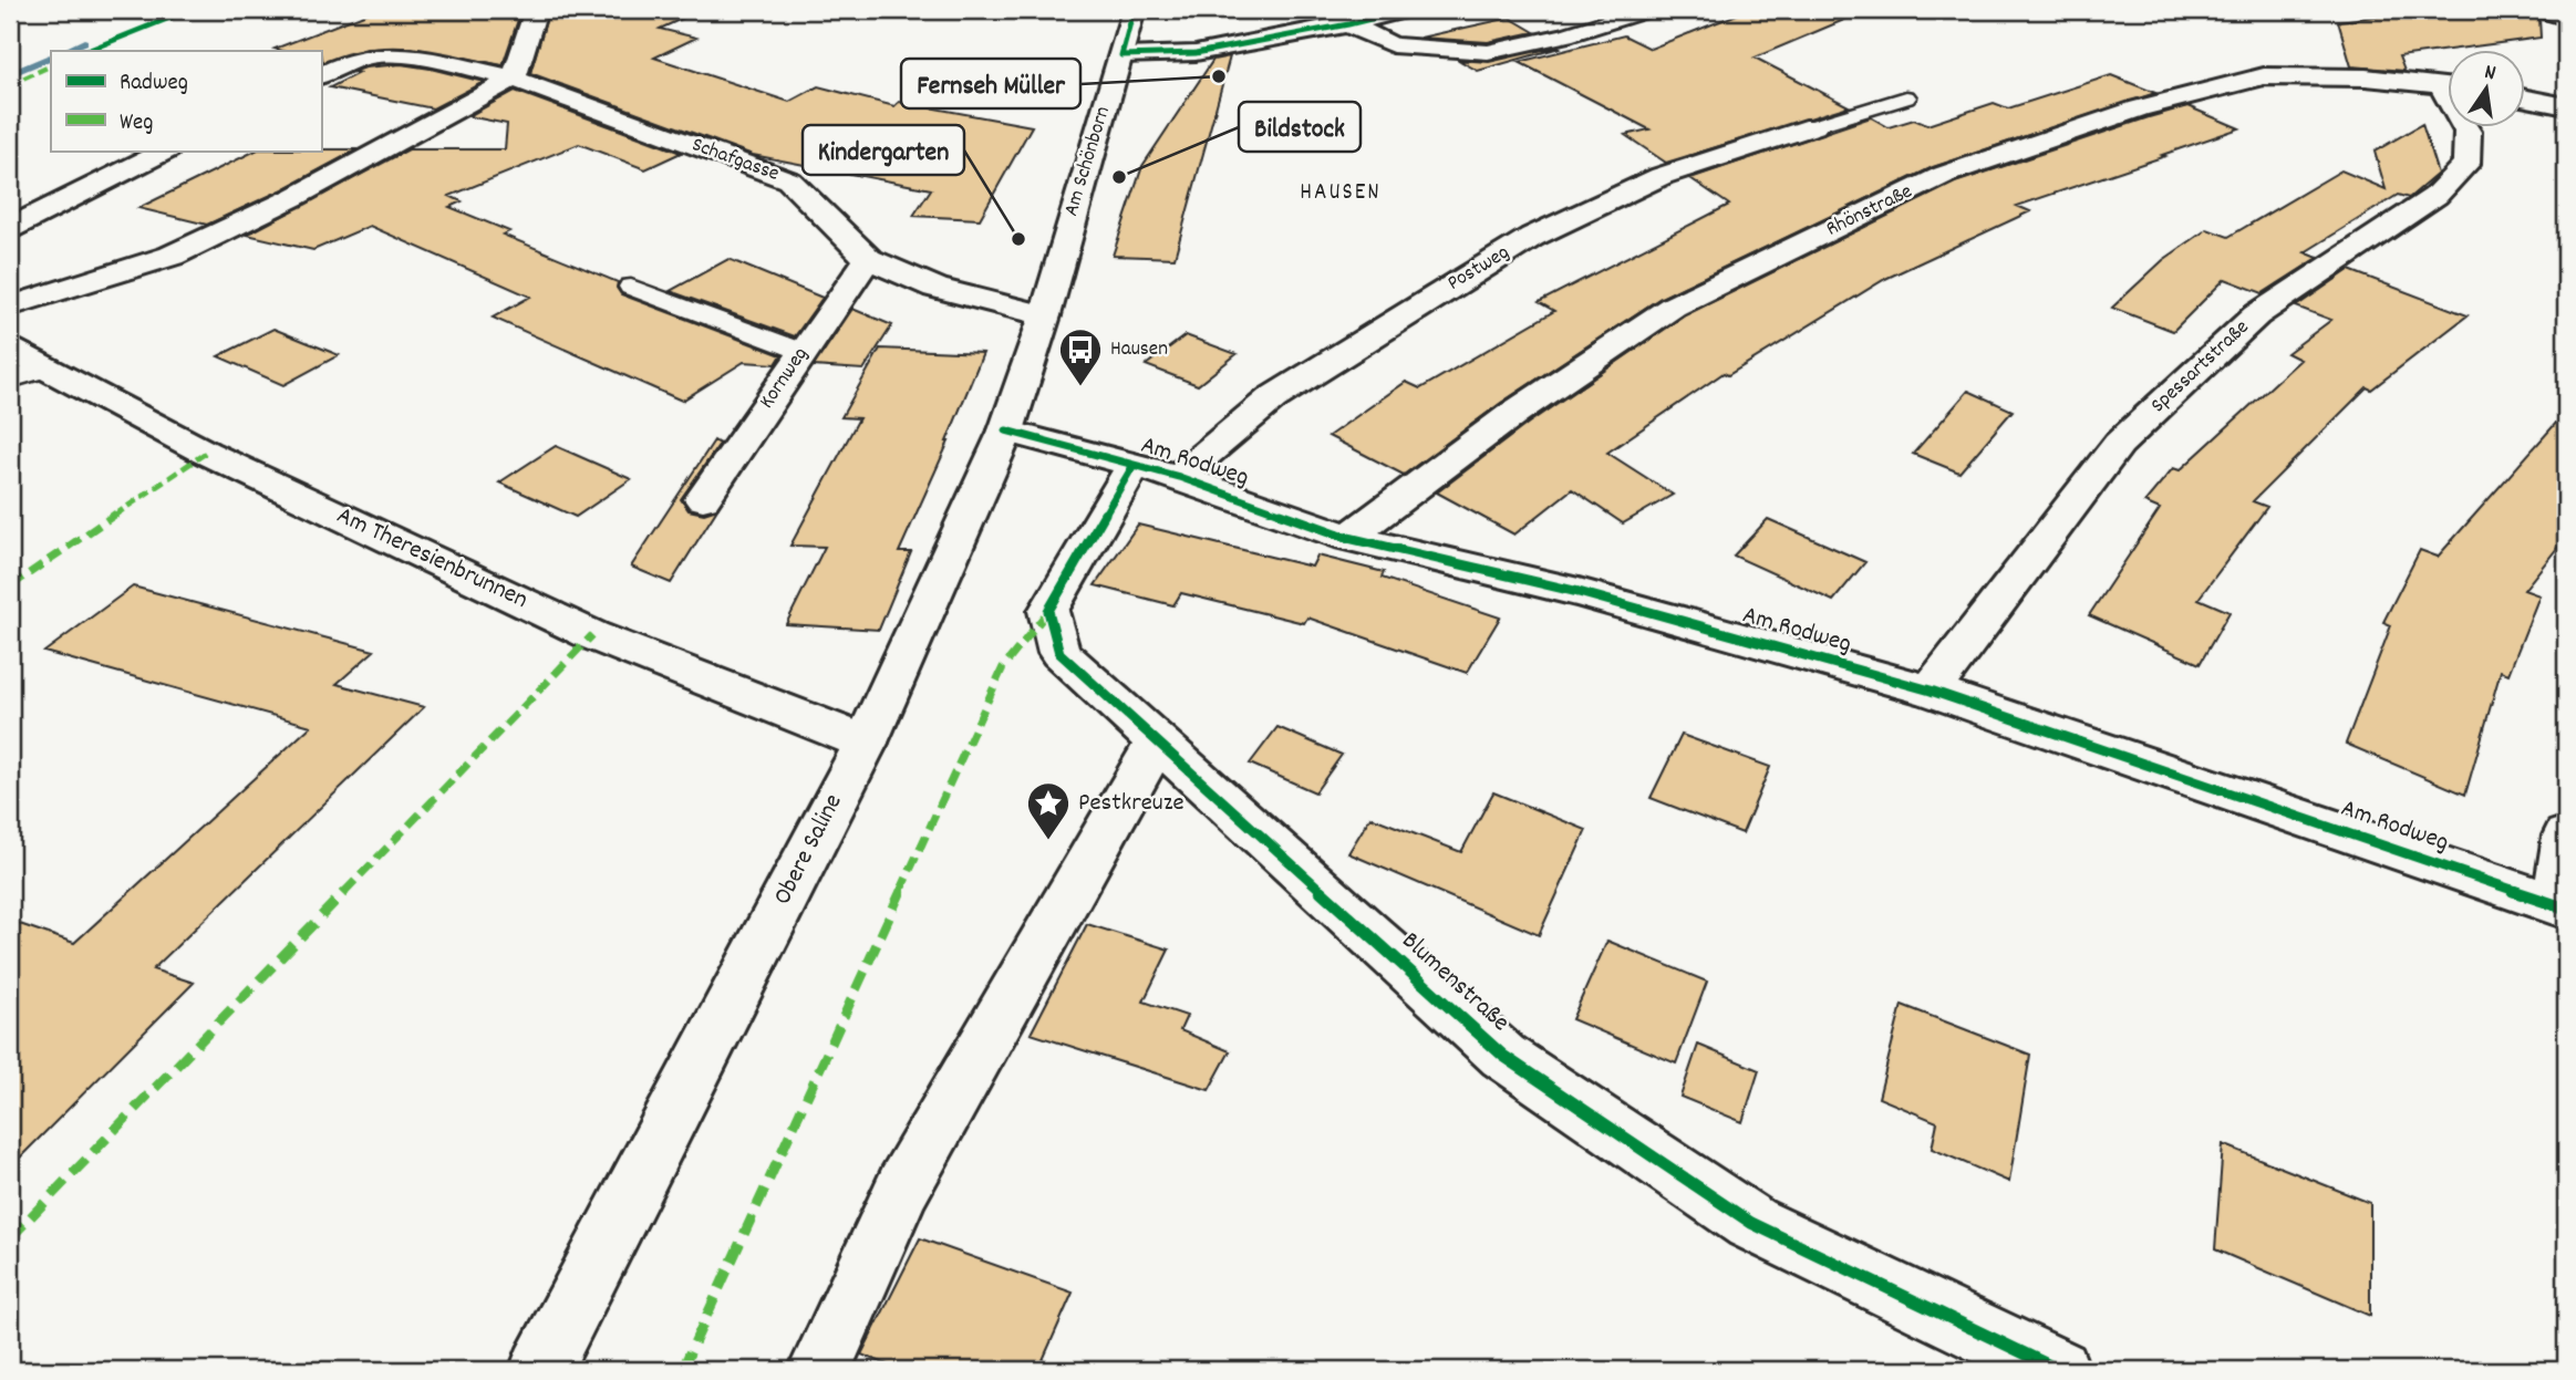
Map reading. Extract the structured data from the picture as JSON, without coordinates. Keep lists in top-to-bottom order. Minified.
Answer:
{"streets":{"street":["Schafgasse","Am Schönborn","Rhönstraße","Postweg","Spessartstraße","Kornweg","Am Rodweg","Am Theresienbrunnen","Obere Saline","Blumenstraße"]},"crossings":[["Schafgasse","Am Schönborn"],["Schafgasse","Kornweg"],["Schafgasse","Obere Saline"],["Am Schönborn","Obere Saline"],["Rhönstraße","Am Rodweg"],["Postweg","Am Rodweg"],["Postweg","Blumenstraße"],["Spessartstraße","Am Rodweg"],["Am Rodweg","Obere Saline"],["Am Rodweg","Blumenstraße"],["Am Theresienbrunnen","Obere Saline"]],"districts":["HAUSEN"],"places":{"other":["Fernseh Müller","Bildstock","Kindergarten"],"bus stop":["Hausen"],"place":["Pestkreuze"]},"legend":["Radweg","Weg"],"north":"top"}
